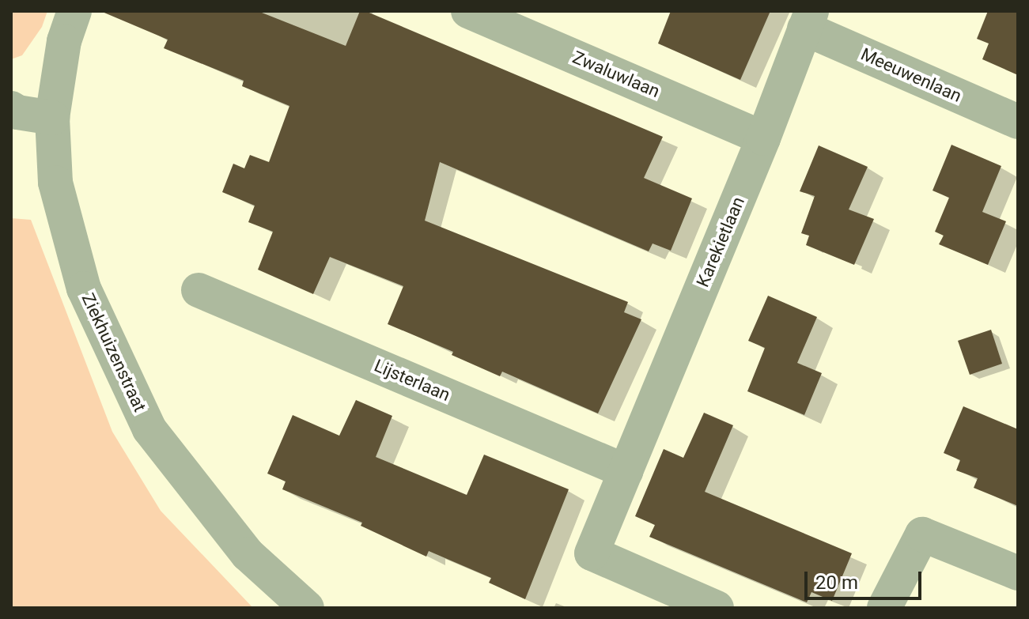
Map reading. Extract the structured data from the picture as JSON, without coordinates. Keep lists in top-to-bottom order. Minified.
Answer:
{"streets":{"street":["Zwaluwlaan","Meeuwenlaan","Karekietlaan","Ziekhuizenstraat","Lijsterlaan"]},"crossings":[["Zwaluwlaan","Karekietlaan"],["Meeuwenlaan","Karekietlaan"],["Karekietlaan","Lijsterlaan"]],"scale_bar":"20 m"}
